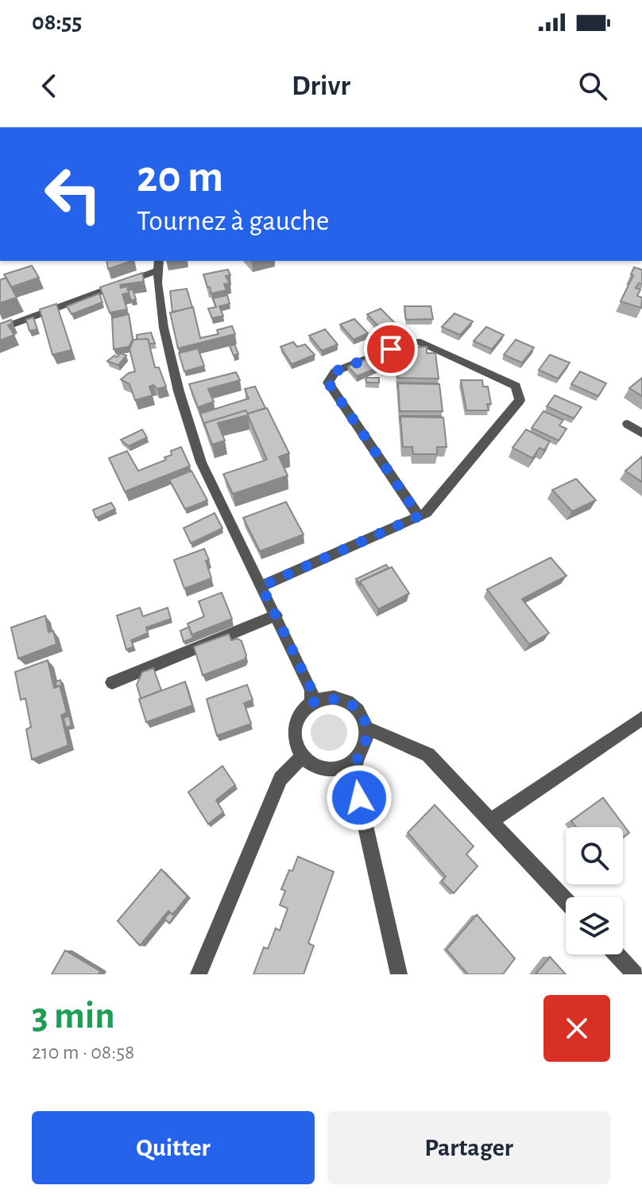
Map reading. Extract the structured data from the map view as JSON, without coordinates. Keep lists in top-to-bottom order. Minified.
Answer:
{"page":{"status":"08:55","header":"Drivr","turn":["20 m","Tournez à gauche"],"heading":["3 min","210 m · 08:58"],"buttons":["Quitter","Partager"]}}
